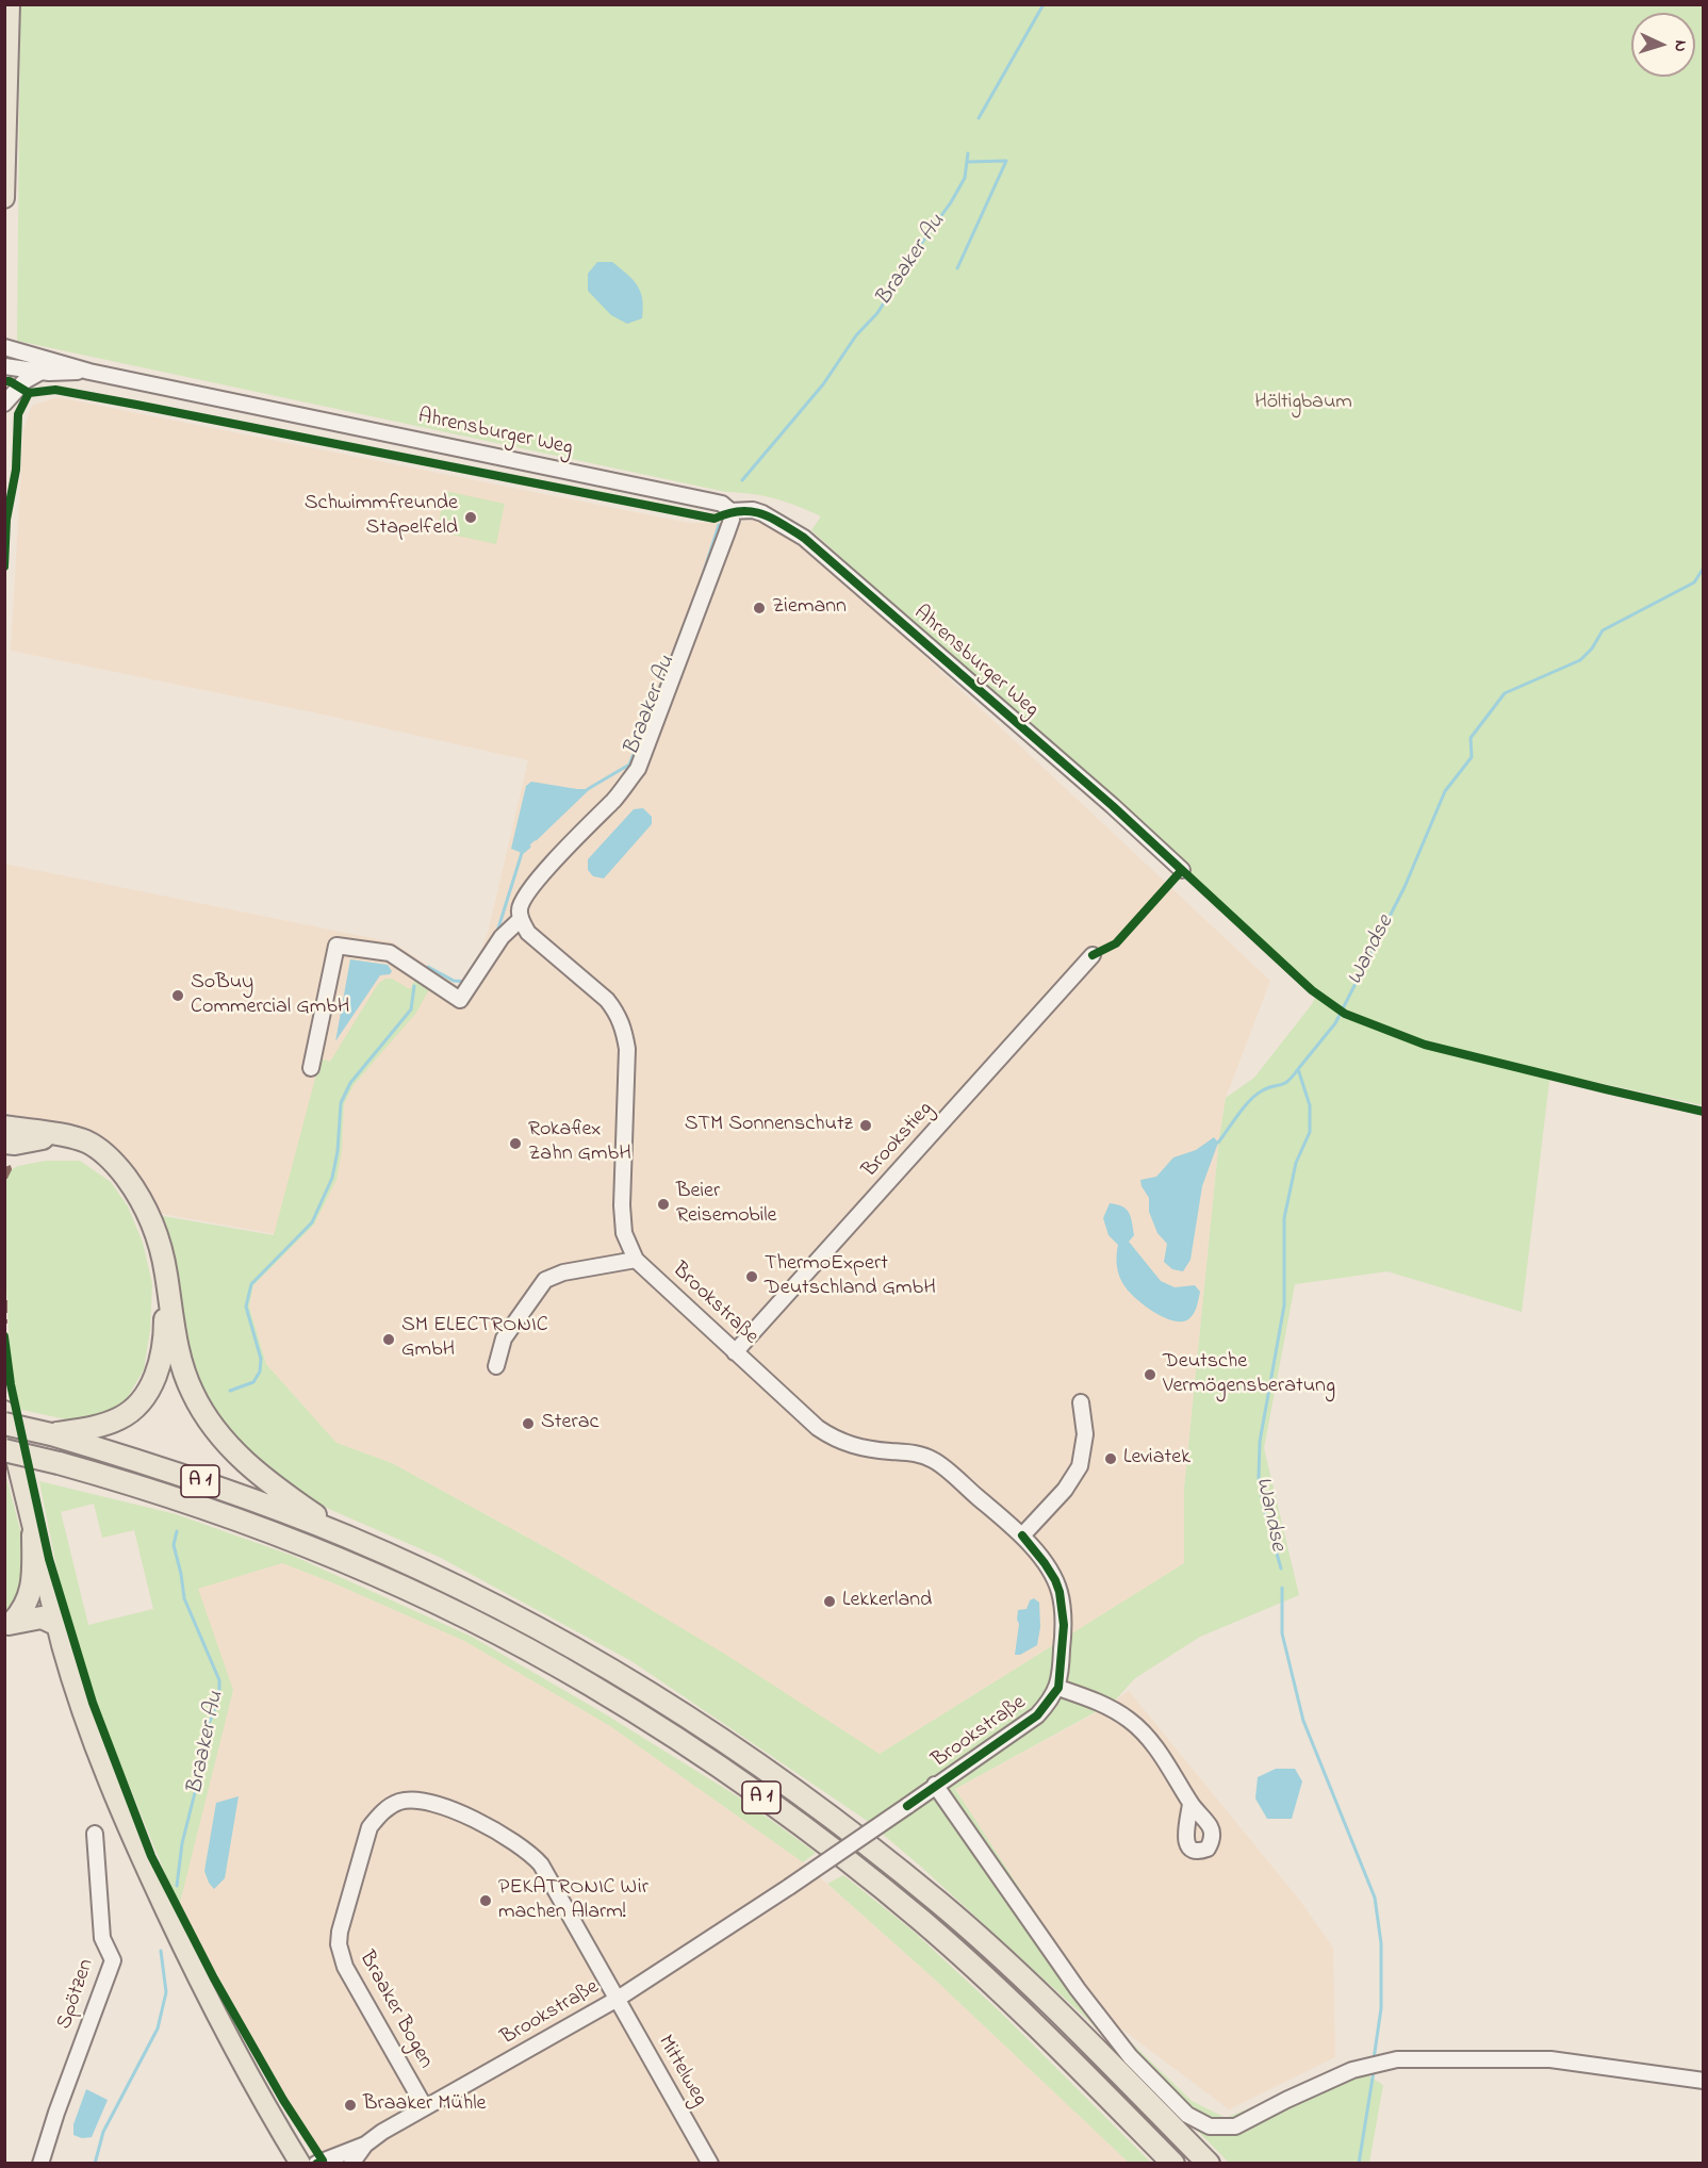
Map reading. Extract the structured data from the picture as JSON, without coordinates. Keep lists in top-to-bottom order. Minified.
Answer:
{"streets":{"highway":["A 1"],"street":["Ahrensburger Weg","Brookstieg","Brookstraße","Spötzen","Braaker Bogen","Mittelweg"]},"crossings":[["Brookstieg","Brookstraße"],["Brookstraße","Braaker Bogen"],["Brookstraße","Mittelweg"],["Braaker Bogen","Mittelweg"]],"water":["Braaker Au","Wandse"],"parks":["Höltigbaum"],"places":["Schwimmfreunde Stapelfeld","Ziemann","SoBuy Commercial GmbH","STM Sonnenschutz","Rokaflex Zahn GmbH","Beier Reisemobile","ThermoExpert Deutschland GmbH","SM ELECTRONIC GmbH","Deutsche Vermögensberatung","Sterac","Leviatek","Lekkerland","PEKATRONIC Wir machen Alarm!","Braaker Mühle"],"north":"right"}
